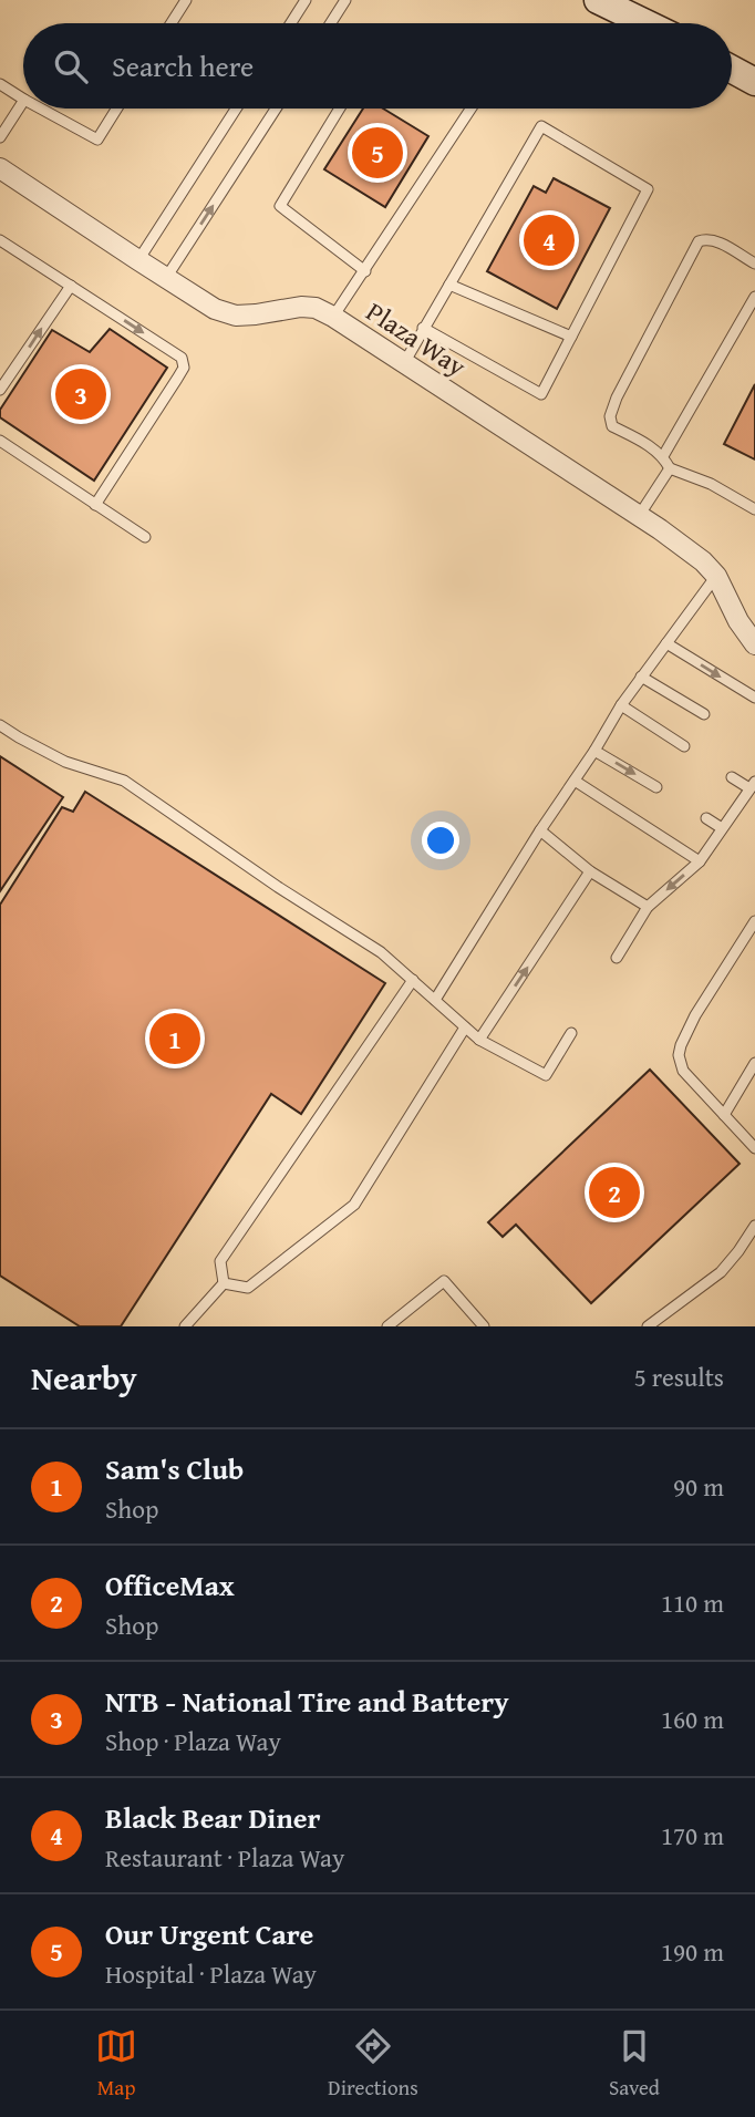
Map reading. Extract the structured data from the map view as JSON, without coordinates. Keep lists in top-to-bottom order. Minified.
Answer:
{"streets":{"street":["Plaza Way"]},"page":{"search":"Search here","pins":["5","4","3","1","2"],"heading":["Nearby","5 results"],"list":[{"mark":"1","name":"Sam's Club","note":"Shop","value":"90 m"},{"mark":"2","name":"OfficeMax","note":"Shop","value":"110 m"},{"mark":"3","name":"NTB - National Tire and Battery","note":"Shop · Plaza Way","value":"160 m"},{"mark":"4","name":"Black Bear Diner","note":"Restaurant · Plaza Way","value":"170 m"},{"mark":"5","name":"Our Urgent Care","note":"Hospital · Plaza Way","value":"190 m"}],"nav":["Map","Directions","Saved"]}}
